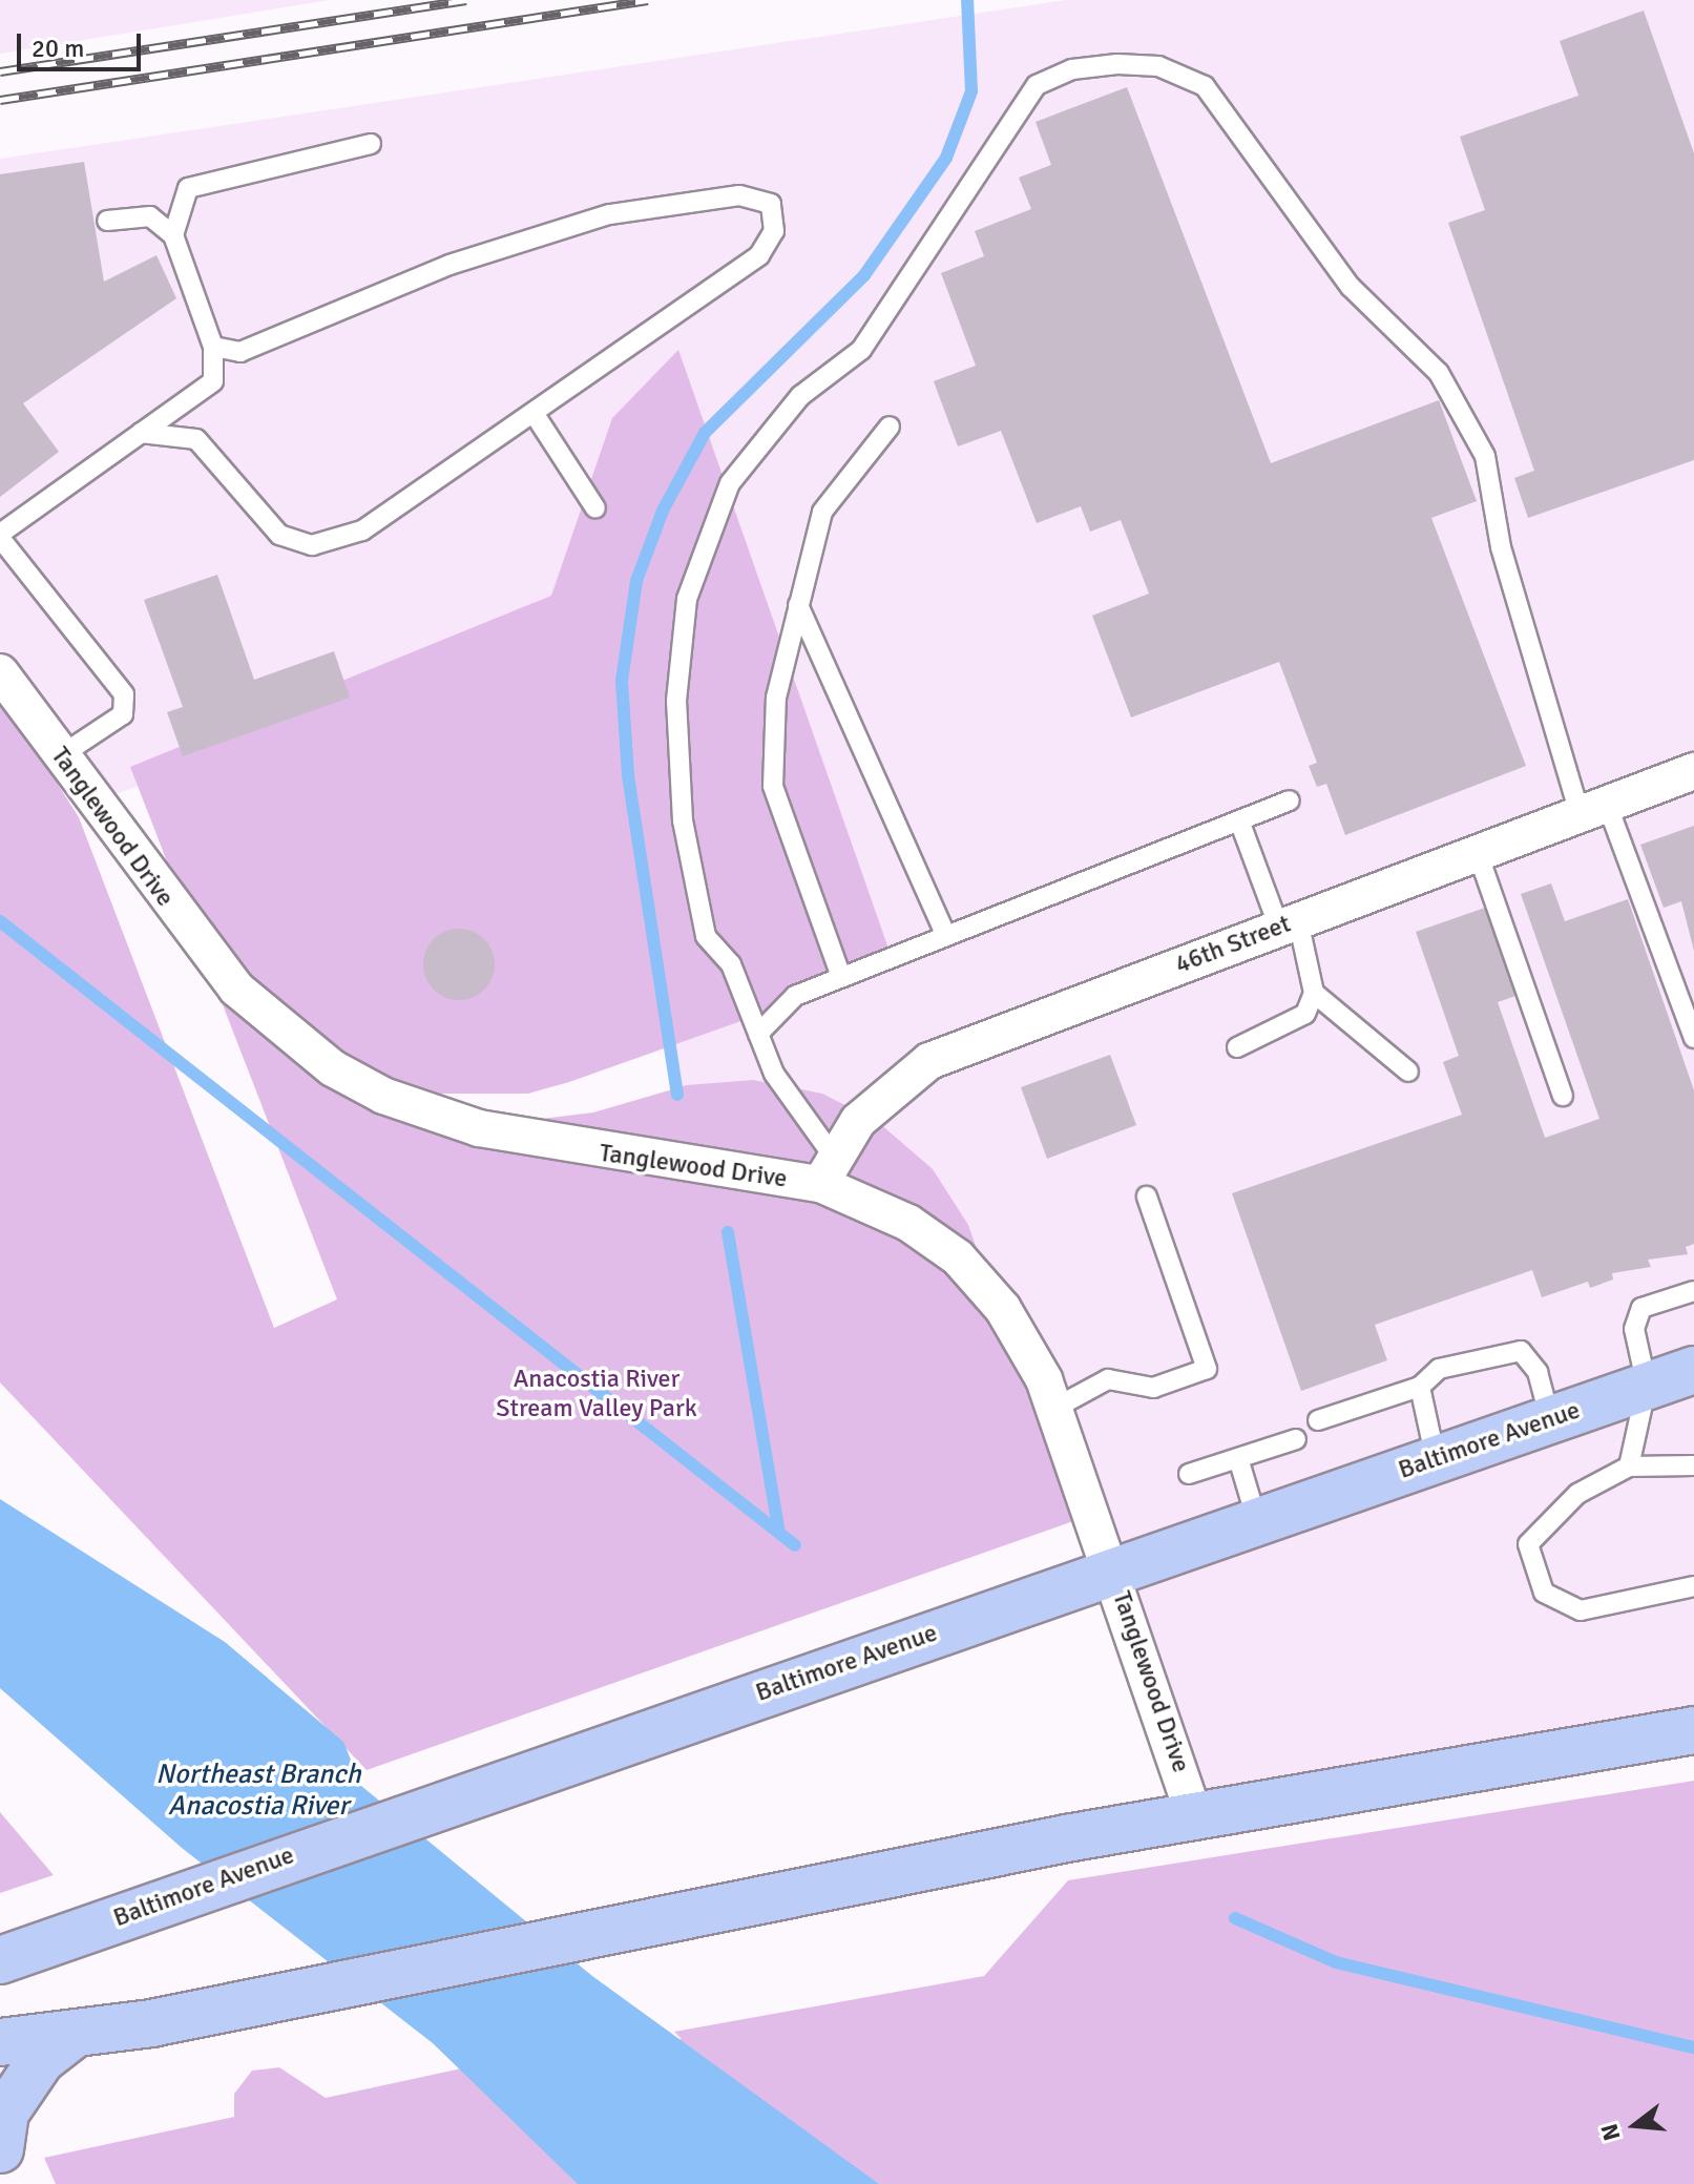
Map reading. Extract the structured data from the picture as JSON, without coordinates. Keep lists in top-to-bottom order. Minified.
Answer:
{"streets":{"main road":["Baltimore Avenue"],"street":["Tanglewood Drive","46th Street"]},"crossings":[["Tanglewood Drive","46th Street"],["Tanglewood Drive","Baltimore Avenue"]],"water":["Northeast Branch Anacostia River"],"parks":["Anacostia River Stream Valley Park"],"scale_bar":"20 m","north":"left"}
